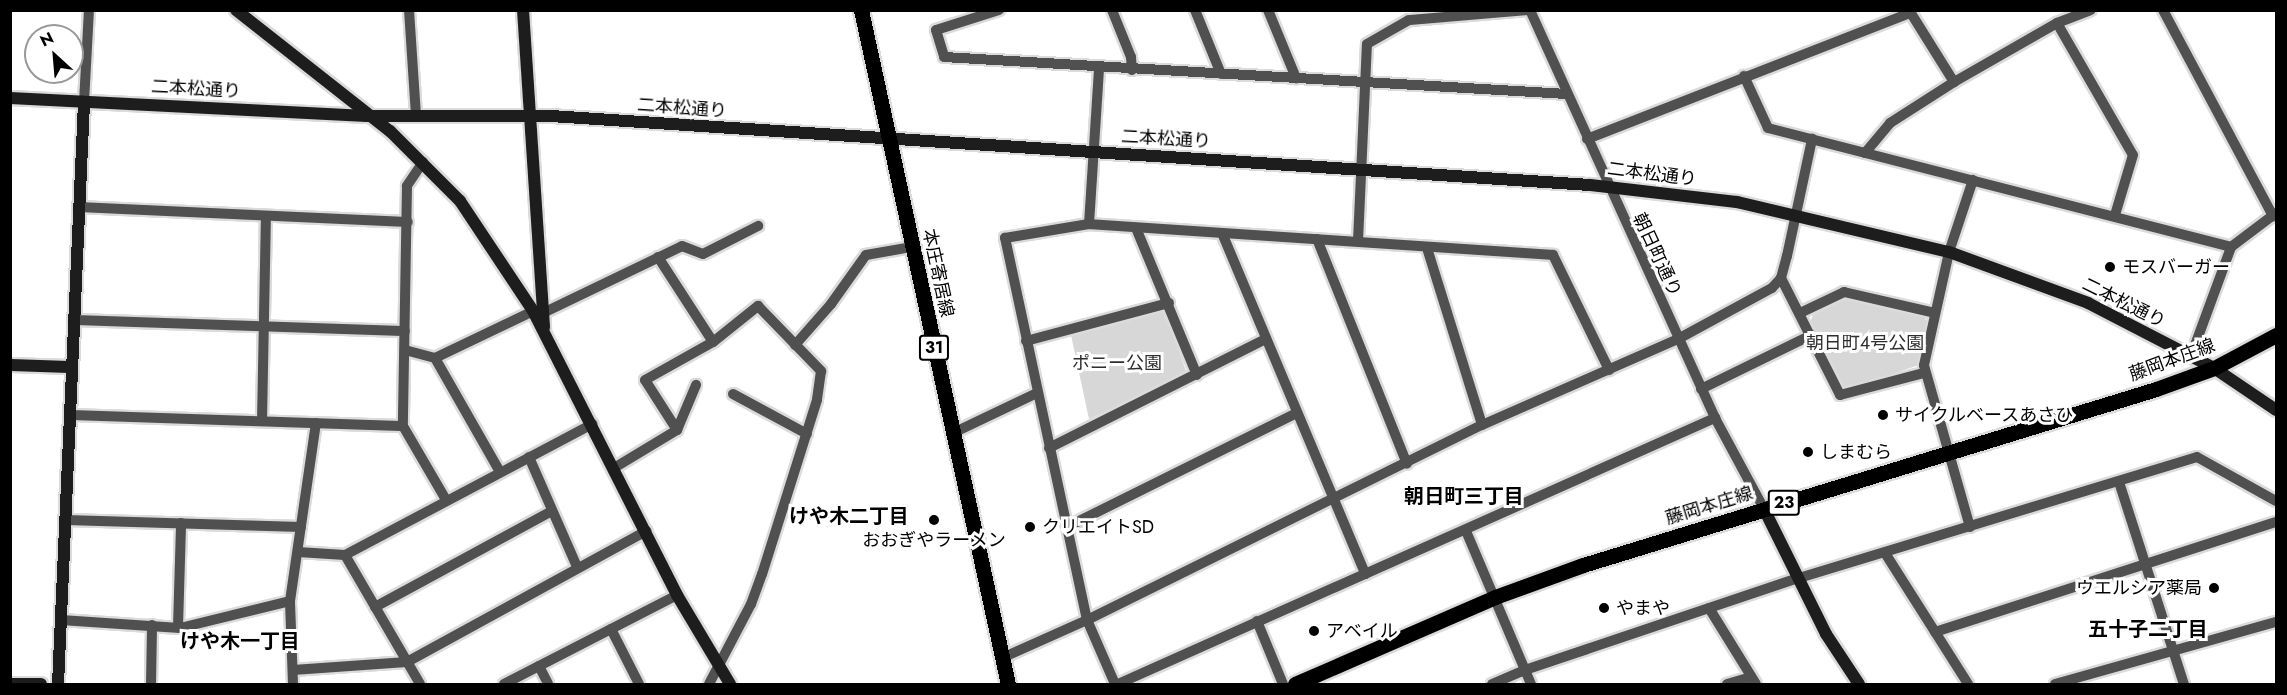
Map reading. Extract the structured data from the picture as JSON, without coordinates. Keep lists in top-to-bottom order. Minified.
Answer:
{"streets":{"main road":["本庄寄居線","31","藤岡本庄線","23"],"street":["二本松通り","朝日町通り"]},"crossings":[["二本松通り","朝日町通り"],["二本松通り","本庄寄居線"],["二本松通り","藤岡本庄線"],["朝日町通り","藤岡本庄線"]],"districts":["朝日町三丁目","けや木二丁目","五十子二丁目","けや木一丁目"],"parks":["朝日町4号公園","ポニー公園"],"places":["モスバーガー","サイクルベースあさひ","しまむら","おおぎやラーメン","クリエイトSD","ウエルシア薬局","やまや","アベイル"],"north":"top left"}
